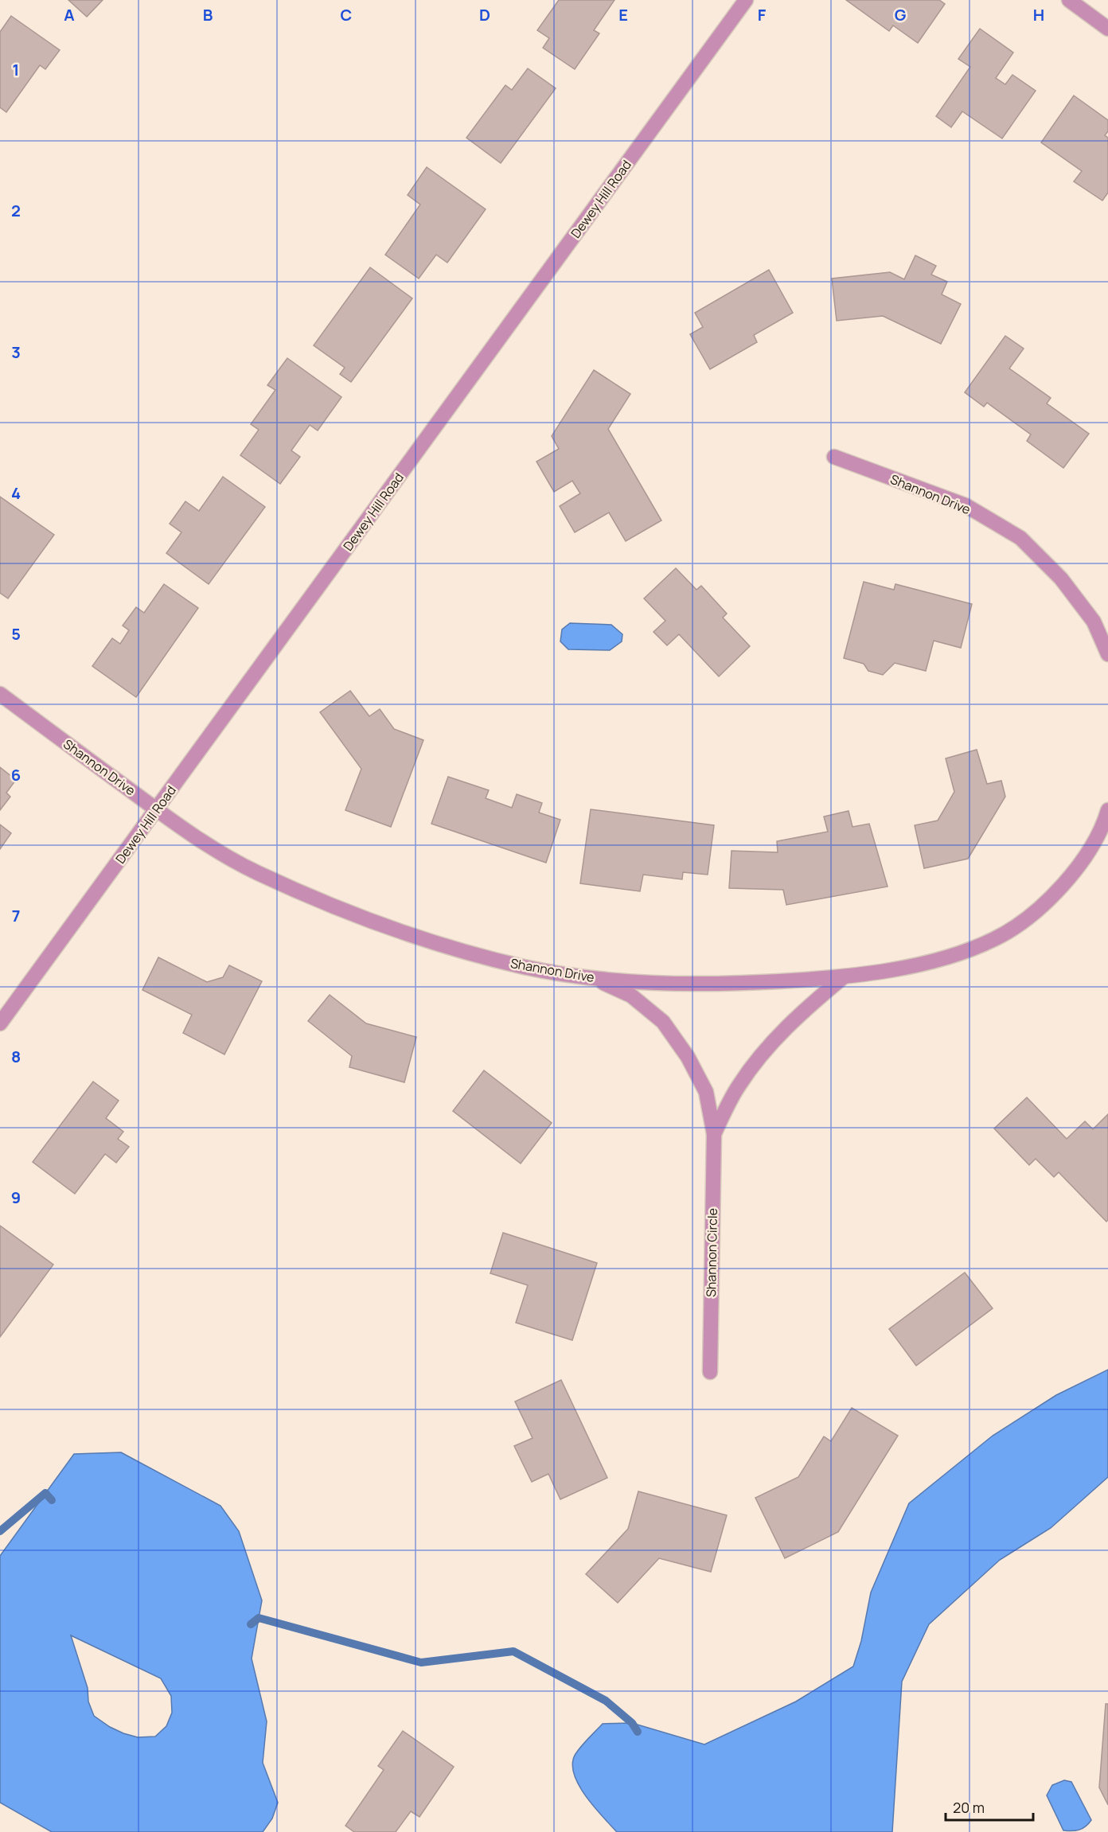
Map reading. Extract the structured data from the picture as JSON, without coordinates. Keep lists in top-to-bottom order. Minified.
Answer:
{"streets":{"street":["Dewey Hill Road","Shannon Drive","Shannon Circle"]},"crossings":[["Dewey Hill Road","Shannon Drive"],["Shannon Drive","Shannon Circle"]],"scale_bar":"20 m","grid":{"columns":["A","B","C","D","E","F","G","H"],"rows":["1","2","3","4","5","6","7","8","9"]}}
